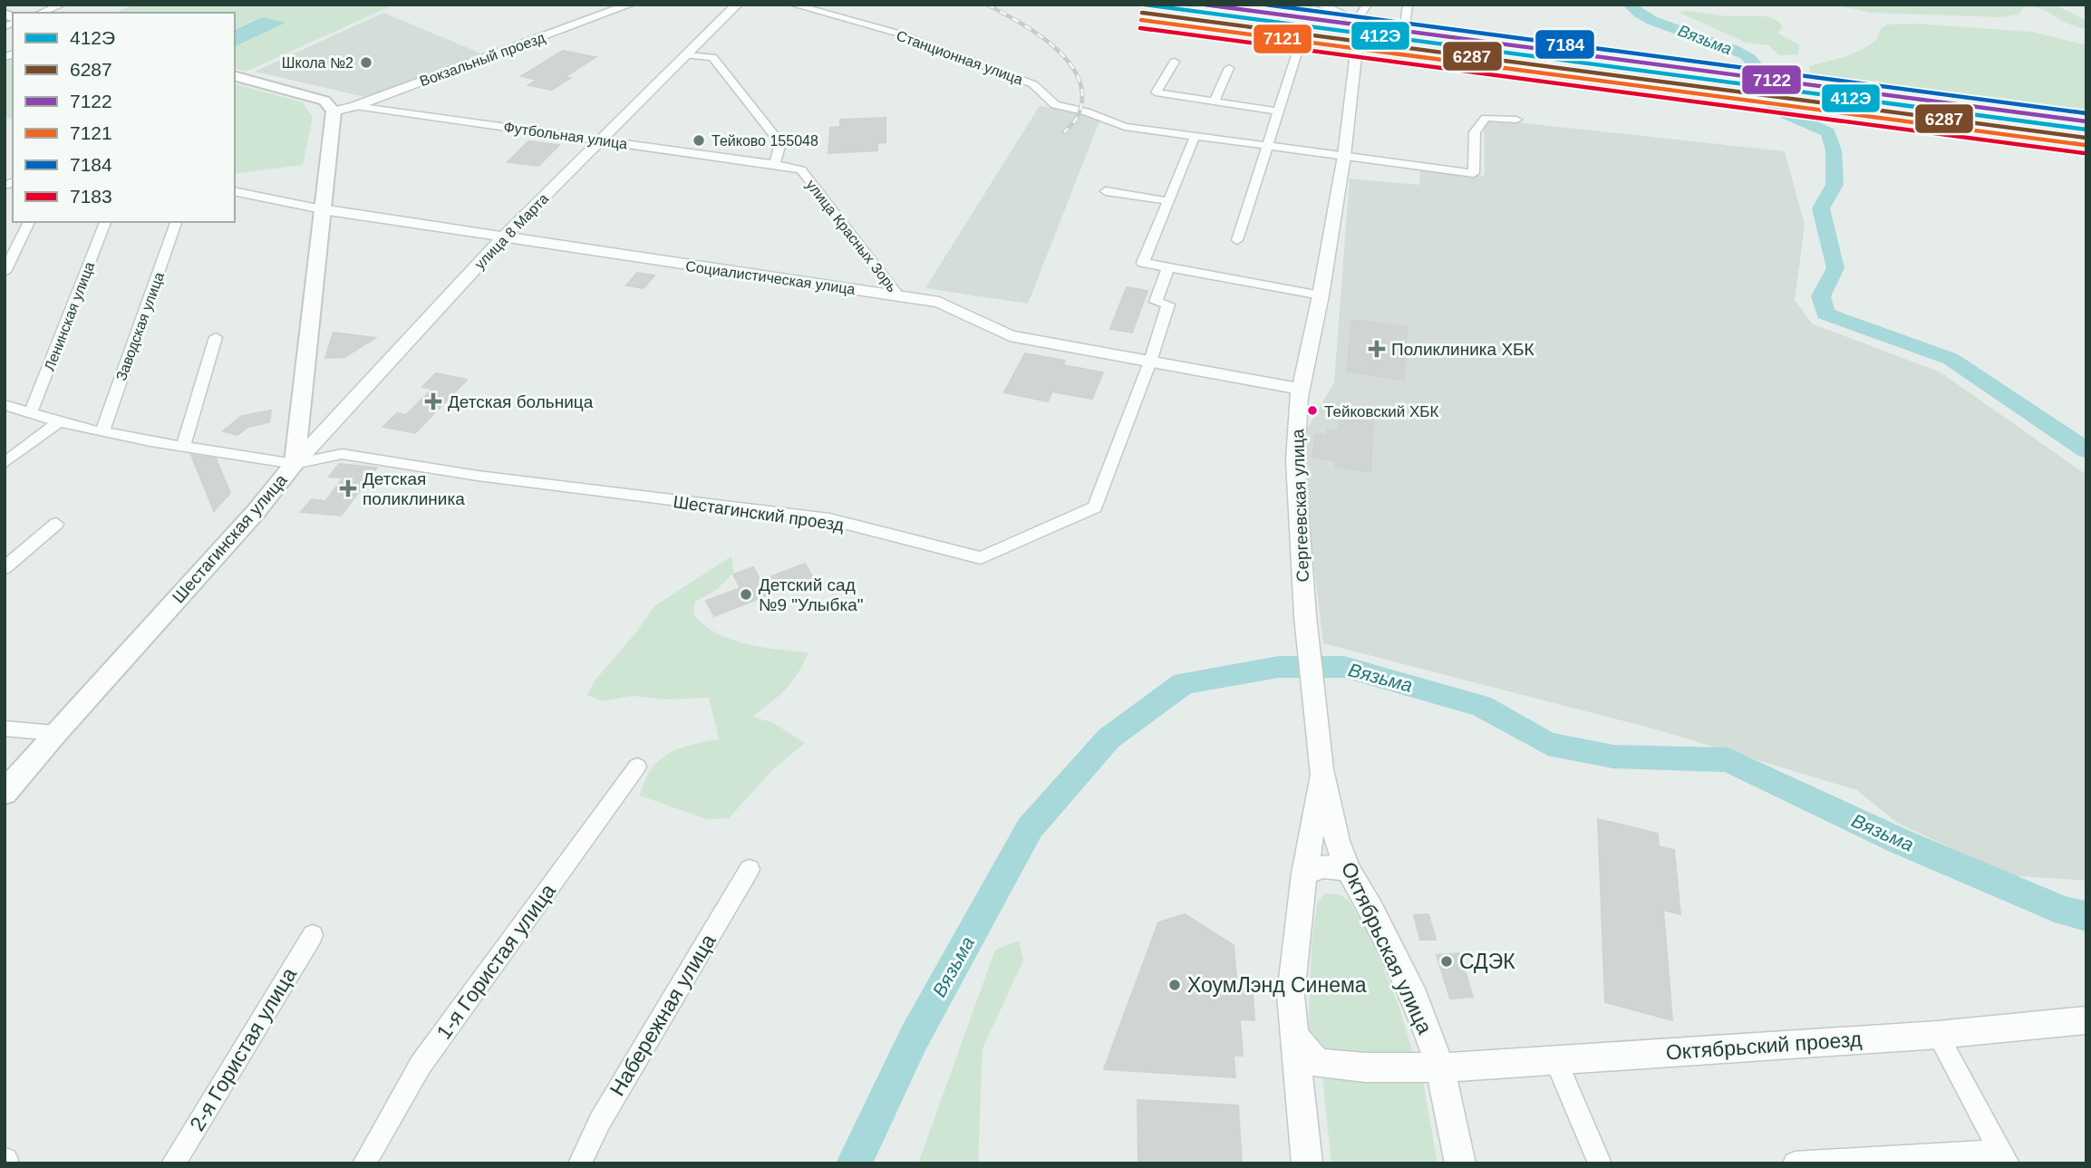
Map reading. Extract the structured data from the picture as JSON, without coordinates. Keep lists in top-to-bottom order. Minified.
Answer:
{"streets":{"main road":["Шестагинская улица"],"street":["Станционная улица","Вокзальный проезд","Футбольная улица","улица 8 Марта","улица Красных Зорь","Социалистическая улица","Ленинская улица","Заводская улица","Сергеевская улица","Шестагинский проезд","Октябрьская улица","1-я Гористая улица","Набережная улица","Октябрьский проезд","2-я Гористая улица"]},"crossings":[["Станционная улица","Сергеевская улица"],["Вокзальный проезд","Футбольная улица"],["Вокзальный проезд","Шестагинская улица"],["Футбольная улица","улица 8 Марта"],["Футбольная улица","улица Красных Зорь"],["улица 8 Марта","Социалистическая улица"],["улица 8 Марта","Шестагинский проезд"],["улица 8 Марта","Шестагинская улица"],["улица Красных Зорь","Социалистическая улица"],["Социалистическая улица","Сергеевская улица"],["Социалистическая улица","Шестагинский проезд"],["Социалистическая улица","Шестагинская улица"],["Сергеевская улица","Октябрьская улица"],["Шестагинский проезд","Шестагинская улица"],["Октябрьская улица","Октябрьский проезд"]],"water":["Вязьма"],"places":{"other":["Школа №2","Тейково 155048","Тейковский ХБК","Детский сад №9 \"Улыбка\"","СДЭК","ХоумЛэнд Синема"],"health":["Поликлиника ХБК","Детская больница","Детская поликлиника"]},"lines":["transit line 412Э","transit line 7122","transit line 7184","transit line 6287","transit line 7121","transit line 7183"],"legend":["412Э","6287","7122","7121","7184","7183"]}
